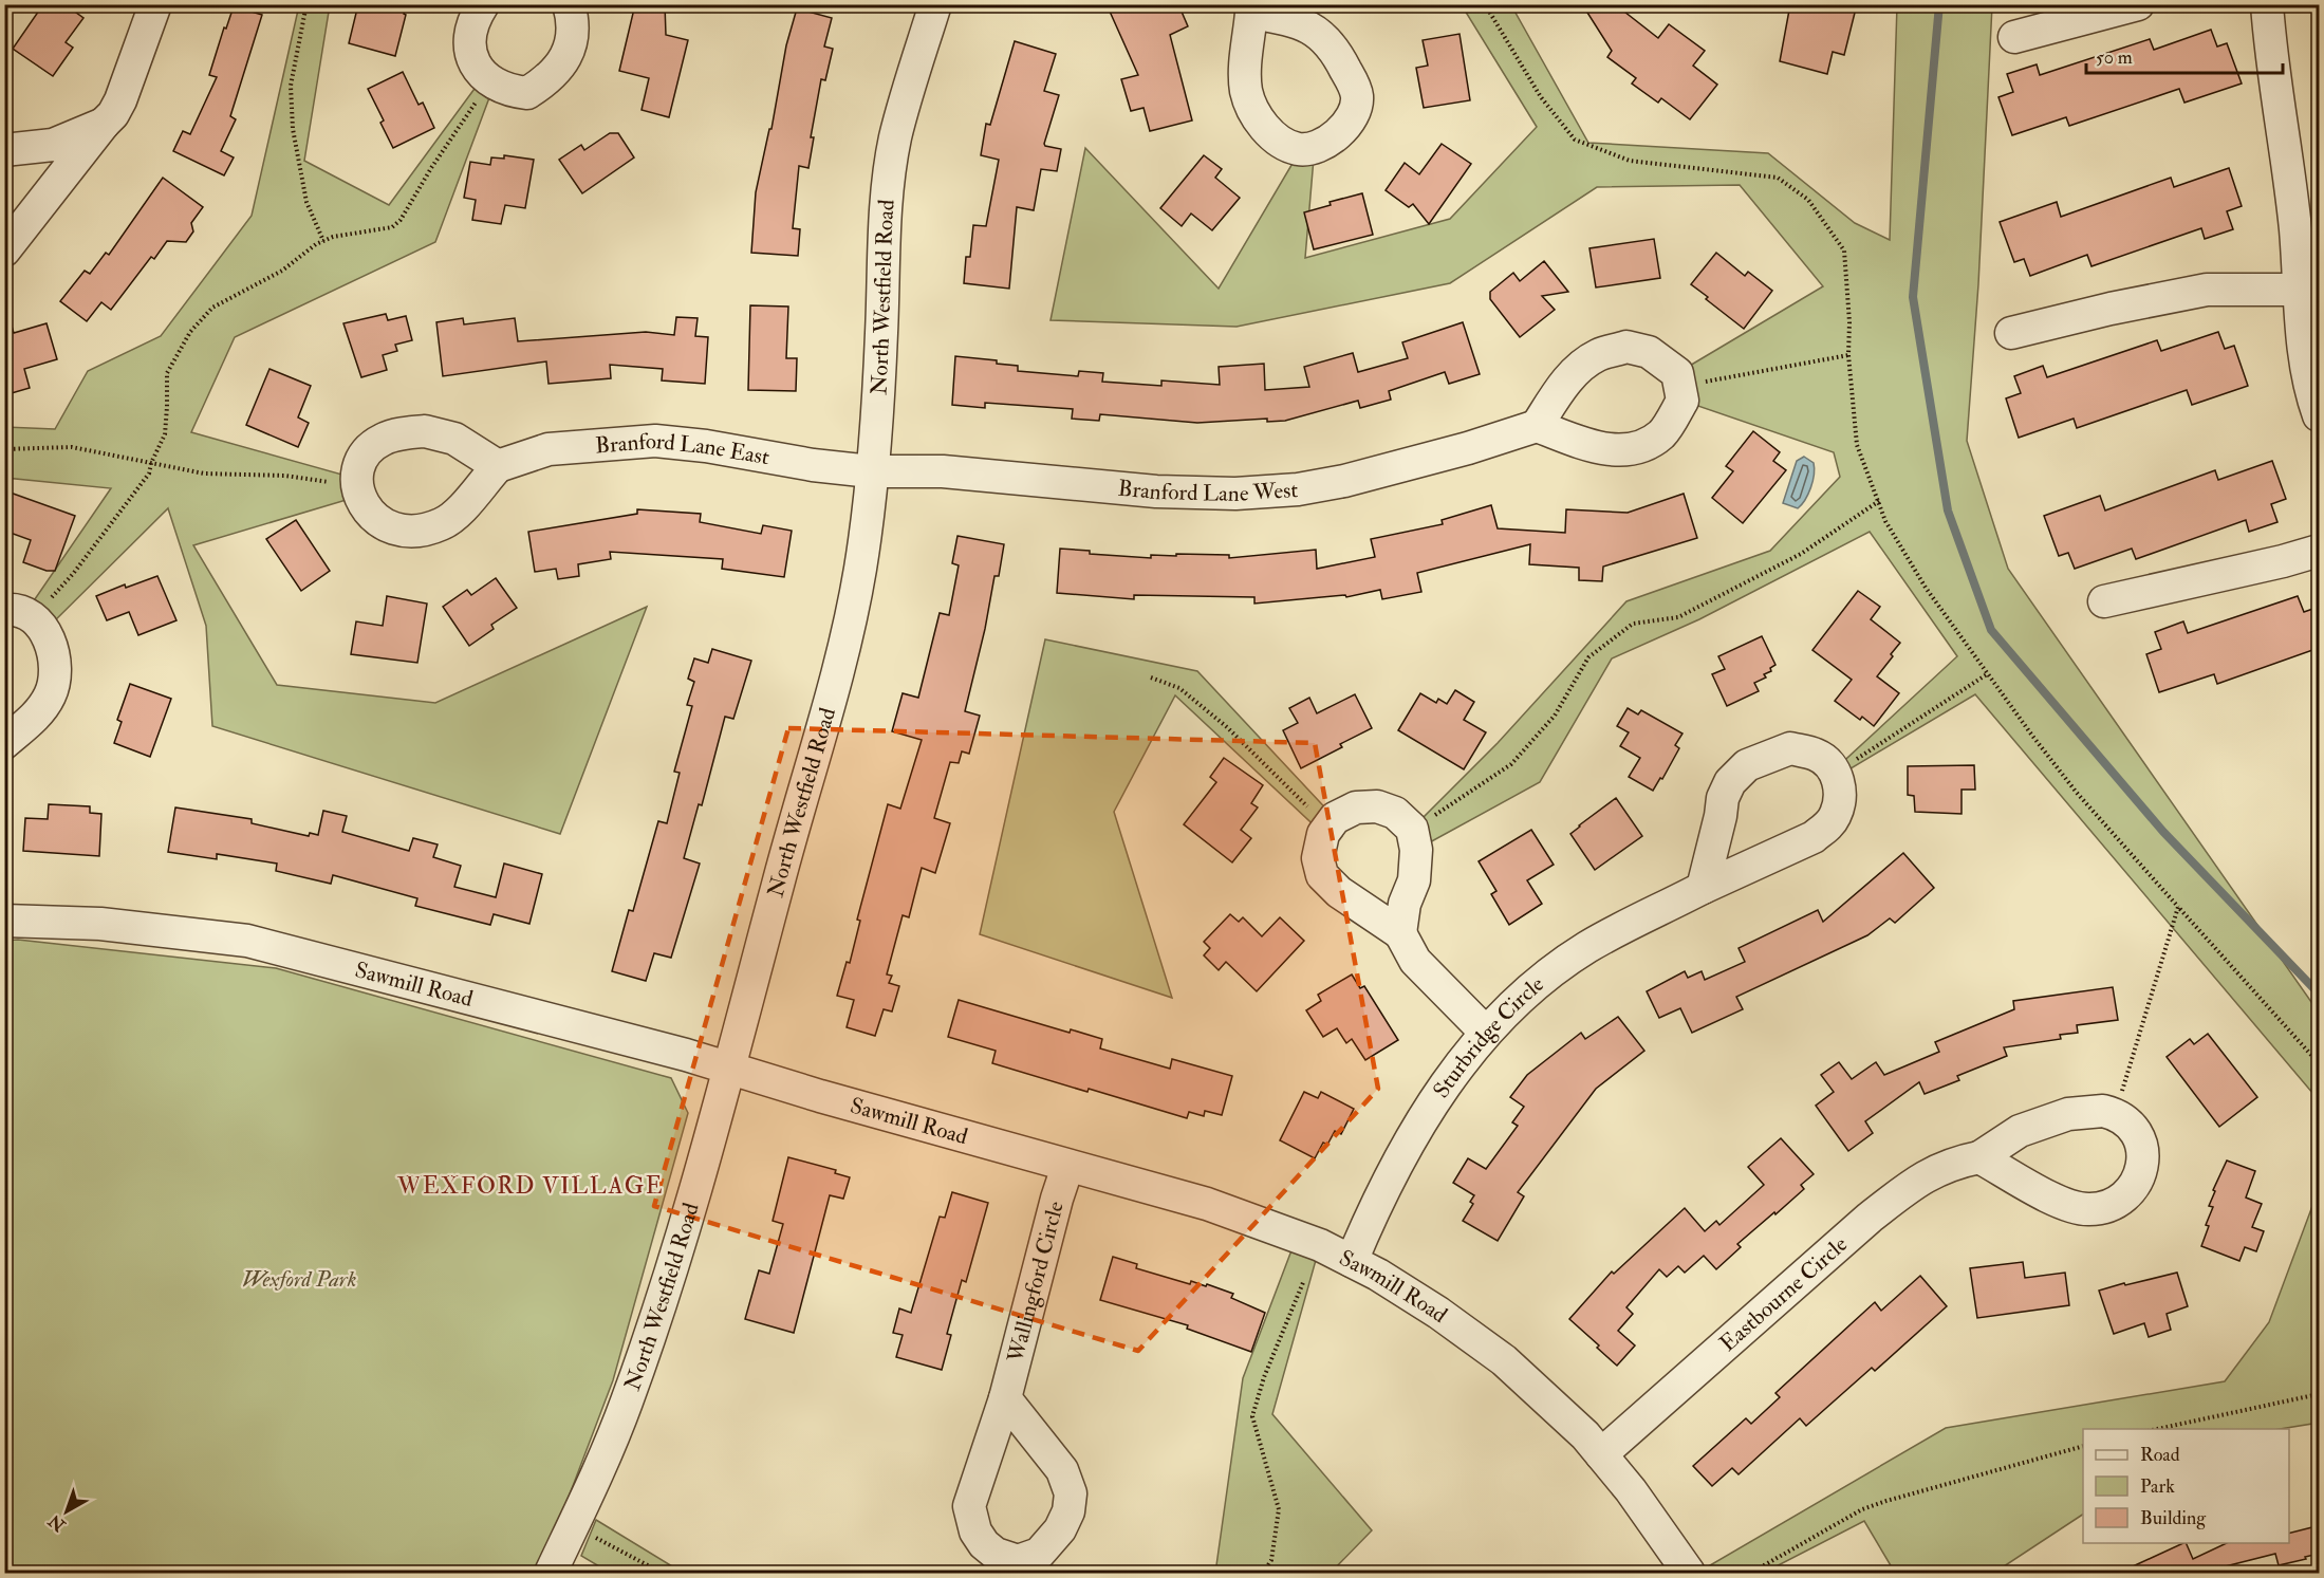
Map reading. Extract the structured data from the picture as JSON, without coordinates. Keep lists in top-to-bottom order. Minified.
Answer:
{"streets":{"street":["North Westfield Road","Branford Lane East","Branford Lane West","Sawmill Road","Sturbridge Circle","Wallingford Circle","Eastbourne Circle"]},"crossings":[["North Westfield Road","Branford Lane East"],["North Westfield Road","Branford Lane West"],["North Westfield Road","Sawmill Road"],["Branford Lane East","Branford Lane West"],["Sawmill Road","Sturbridge Circle"],["Sawmill Road","Wallingford Circle"],["Sawmill Road","Eastbourne Circle"]],"districts":["WEXFORD VILLAGE"],"parks":["Wexford Park"],"legend":["Road","Park","Building"],"scale_bar":"50 m","north":"bottom left"}
